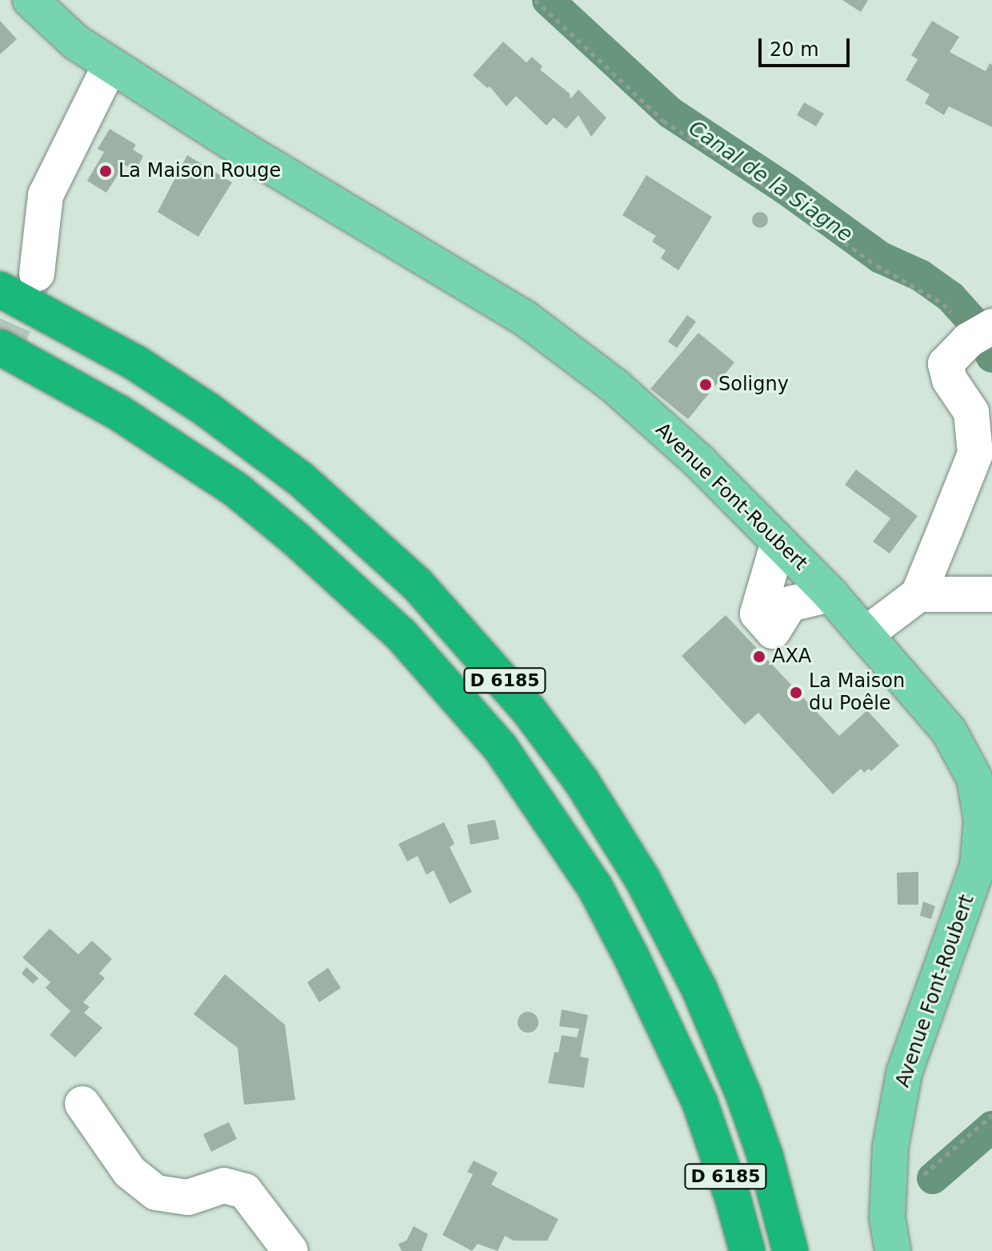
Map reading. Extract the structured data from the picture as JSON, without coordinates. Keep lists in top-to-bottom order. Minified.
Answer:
{"streets":{"highway":["D 6185"],"main road":["Avenue Font-Roubert"]},"water":["Canal de la Siagne"],"places":["La Maison Rouge","Soligny","AXA","La Maison du Poêle"],"scale_bar":"20 m"}
